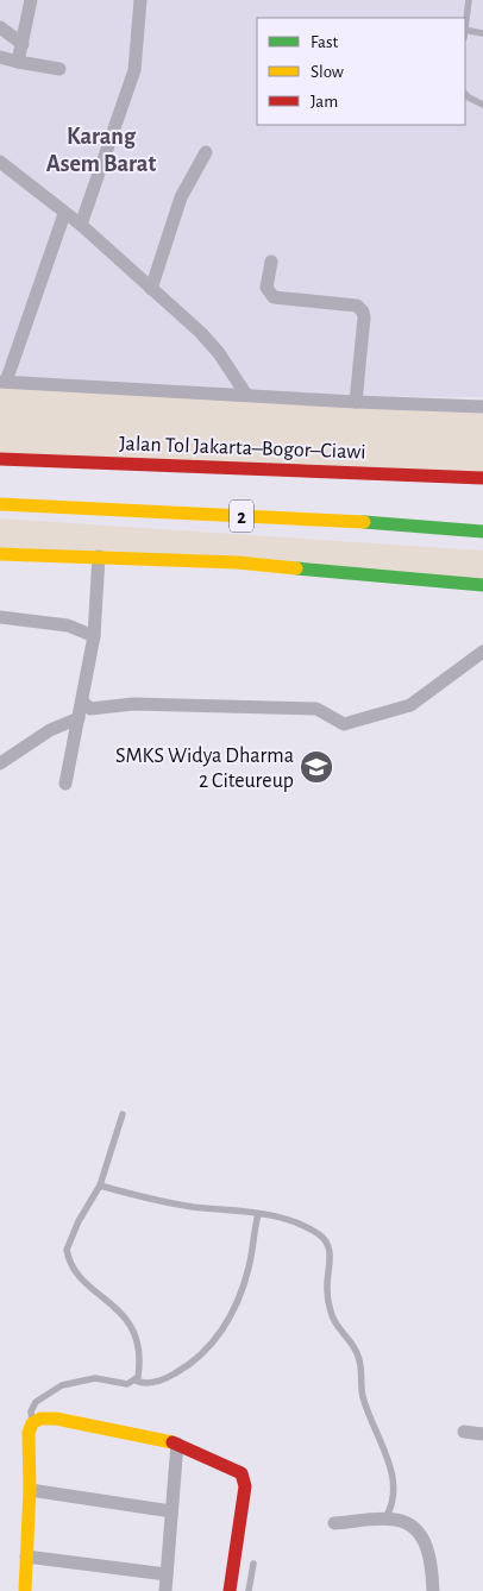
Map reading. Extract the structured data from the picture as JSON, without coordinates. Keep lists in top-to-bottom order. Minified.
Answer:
{"streets":{"main road":["Jalan Tol Jakarta–Bogor–Ciawi","2"]},"districts":["Karang Asem Barat"],"places":{"school or university":["SMKS Widya Dharma 2 Citeureup"]},"legend":["Fast","Slow","Jam"]}
